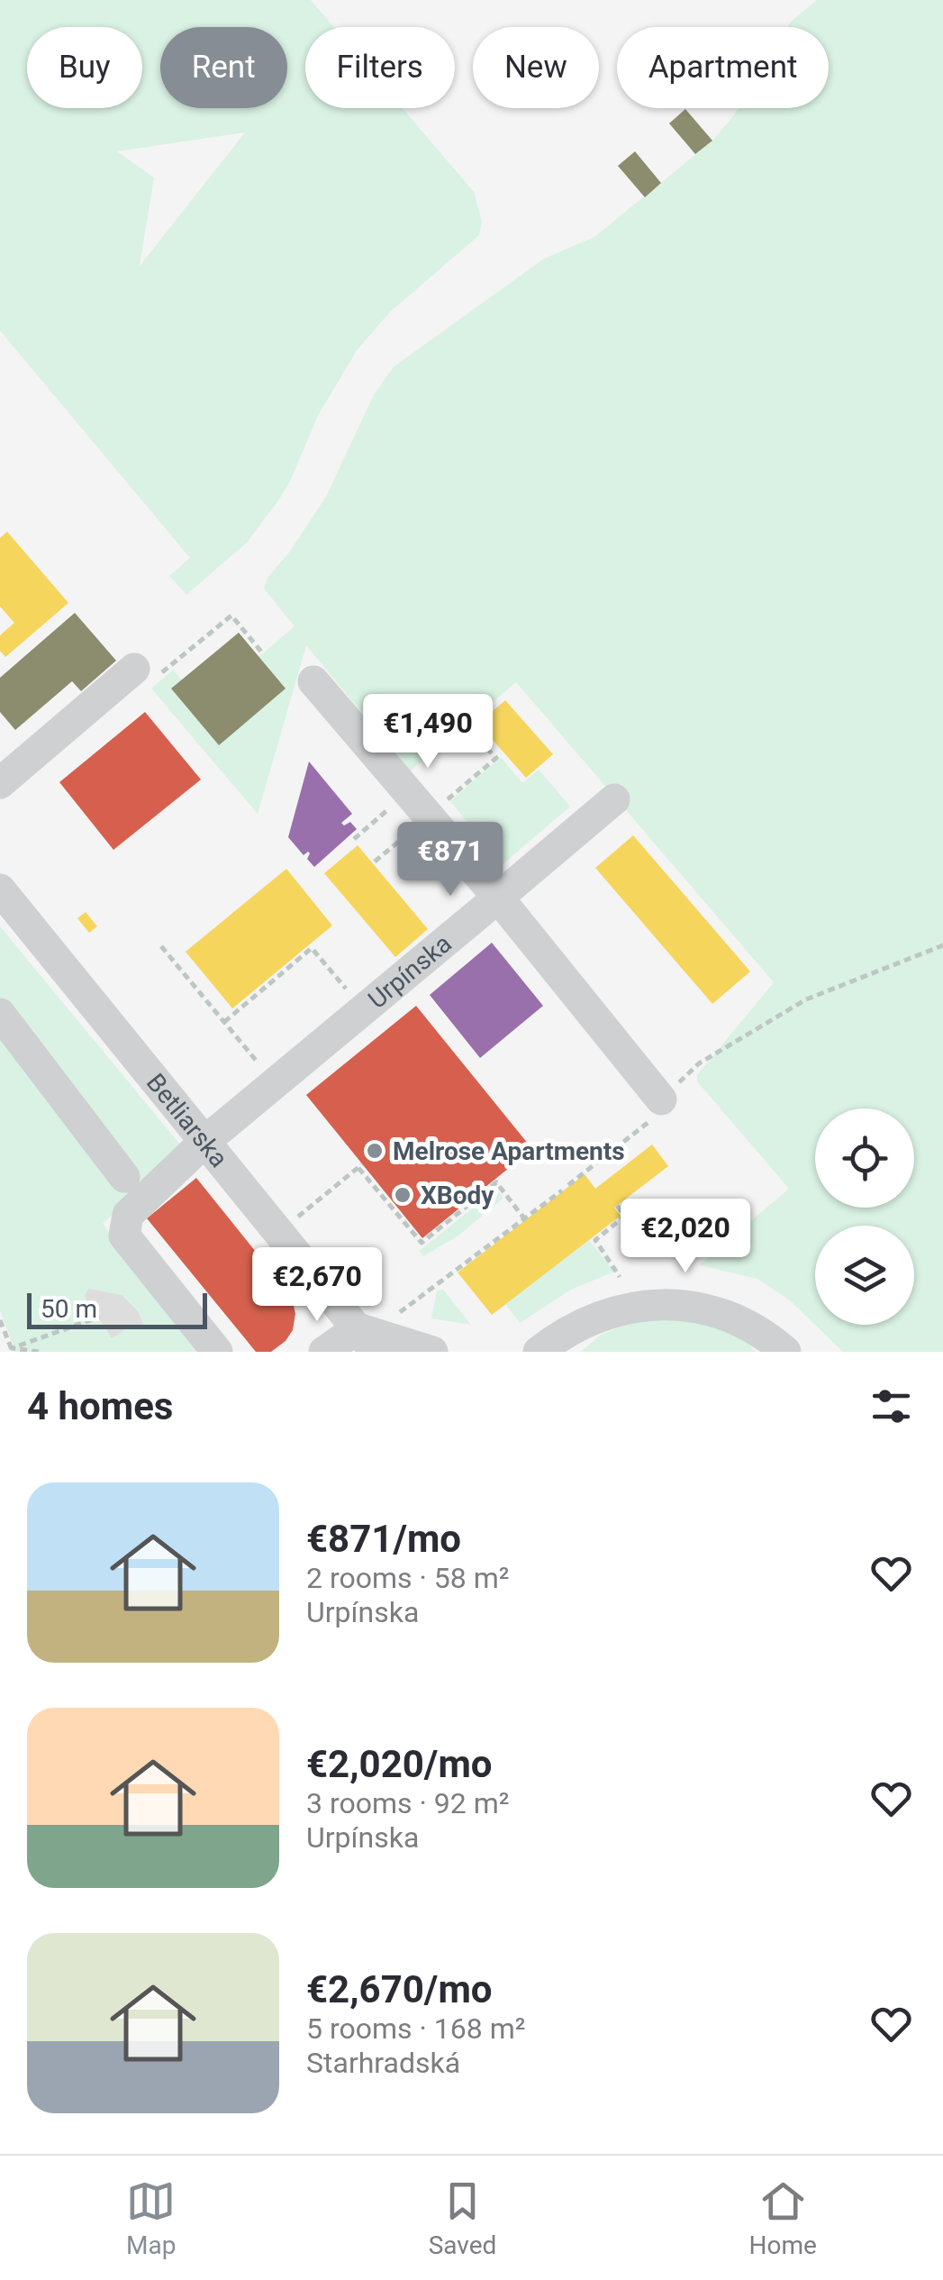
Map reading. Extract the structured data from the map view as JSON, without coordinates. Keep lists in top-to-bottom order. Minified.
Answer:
{"streets":{"street":["Urpínska","Betliarska"]},"crossings":[["Urpínska","Betliarska"]],"places":["Melrose Apartments","XBody"],"scale_bar":"50 m","page":{"chip":["Buy","Rent","Filters","New","Apartment"],"price":["€1,490","€871","€2,020","€2,670"],"scale":"50 m","heading":"4 homes","list":[{"name":"€871/mo","note":"2 rooms · 58 m² · Urpínska"},{"name":"€2,020/mo","note":"3 rooms · 92 m² · Urpínska"},{"name":"€2,670/mo","note":"5 rooms · 168 m² · Starhradská"}],"tabs":["Map","Saved","Home"]}}
